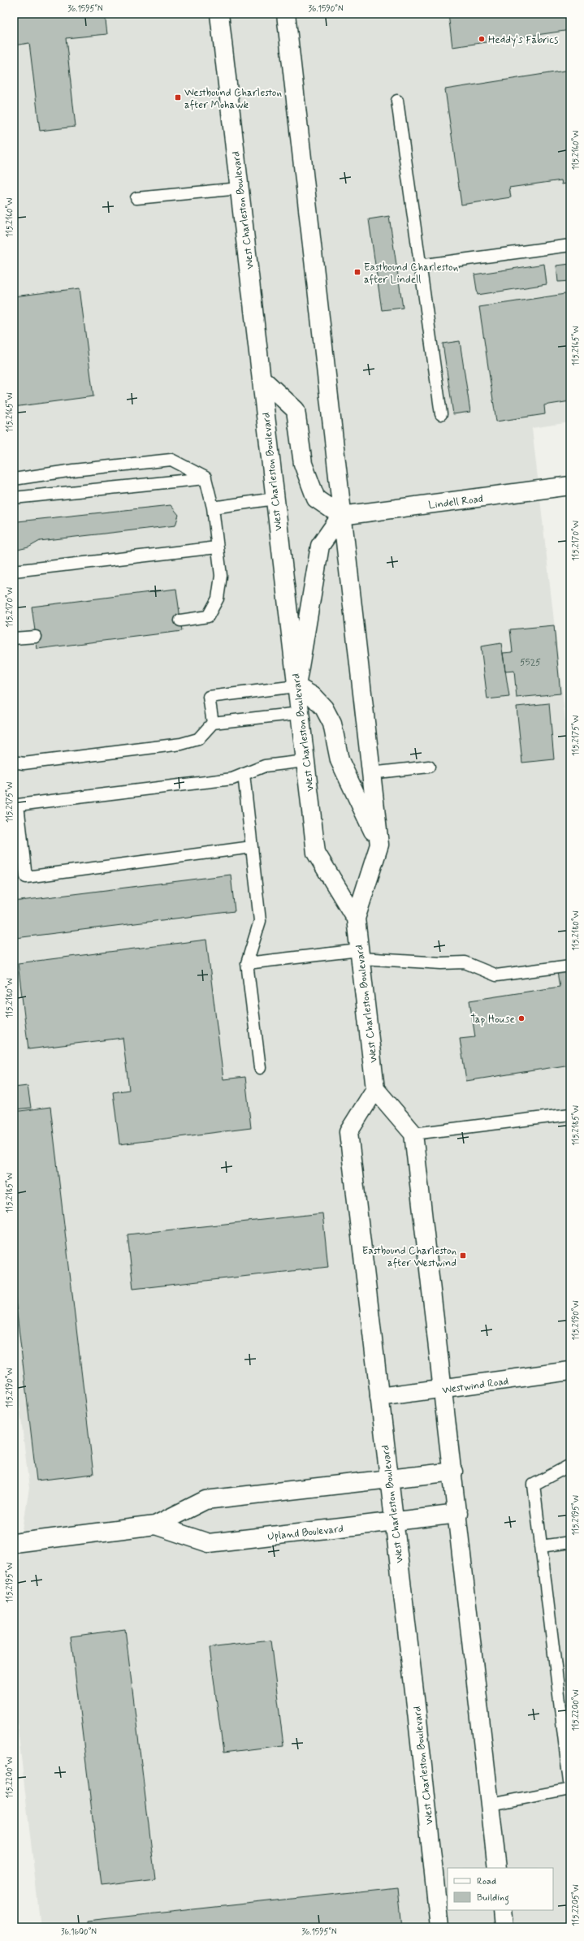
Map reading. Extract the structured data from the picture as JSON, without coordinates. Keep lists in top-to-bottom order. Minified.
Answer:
{"streets":{"main road":["West Charleston Boulevard","Lindell Road","Westwind Road","Upland Boulevard"]},"crossings":[["West Charleston Boulevard","Lindell Road"],["West Charleston Boulevard","Westwind Road"],["West Charleston Boulevard","Upland Boulevard"]],"places":{"other":["Heddy's Fabrics","Tap House"],"transit":["Westbound Charleston after Mohawk","Eastbound Charleston after Lindell","Eastbound Charleston after Westwind"]},"house_numbers":["5525"],"legend":["Road","Building"],"coordinates":["36.1595°N","36.1590°N","115.2160°W","115.2165°W","115.2170°W","115.2175°W","115.2180°W","115.2185°W","115.2190°W","115.2195°W","115.2200°W","115.2205°W","36.1600°N"]}
